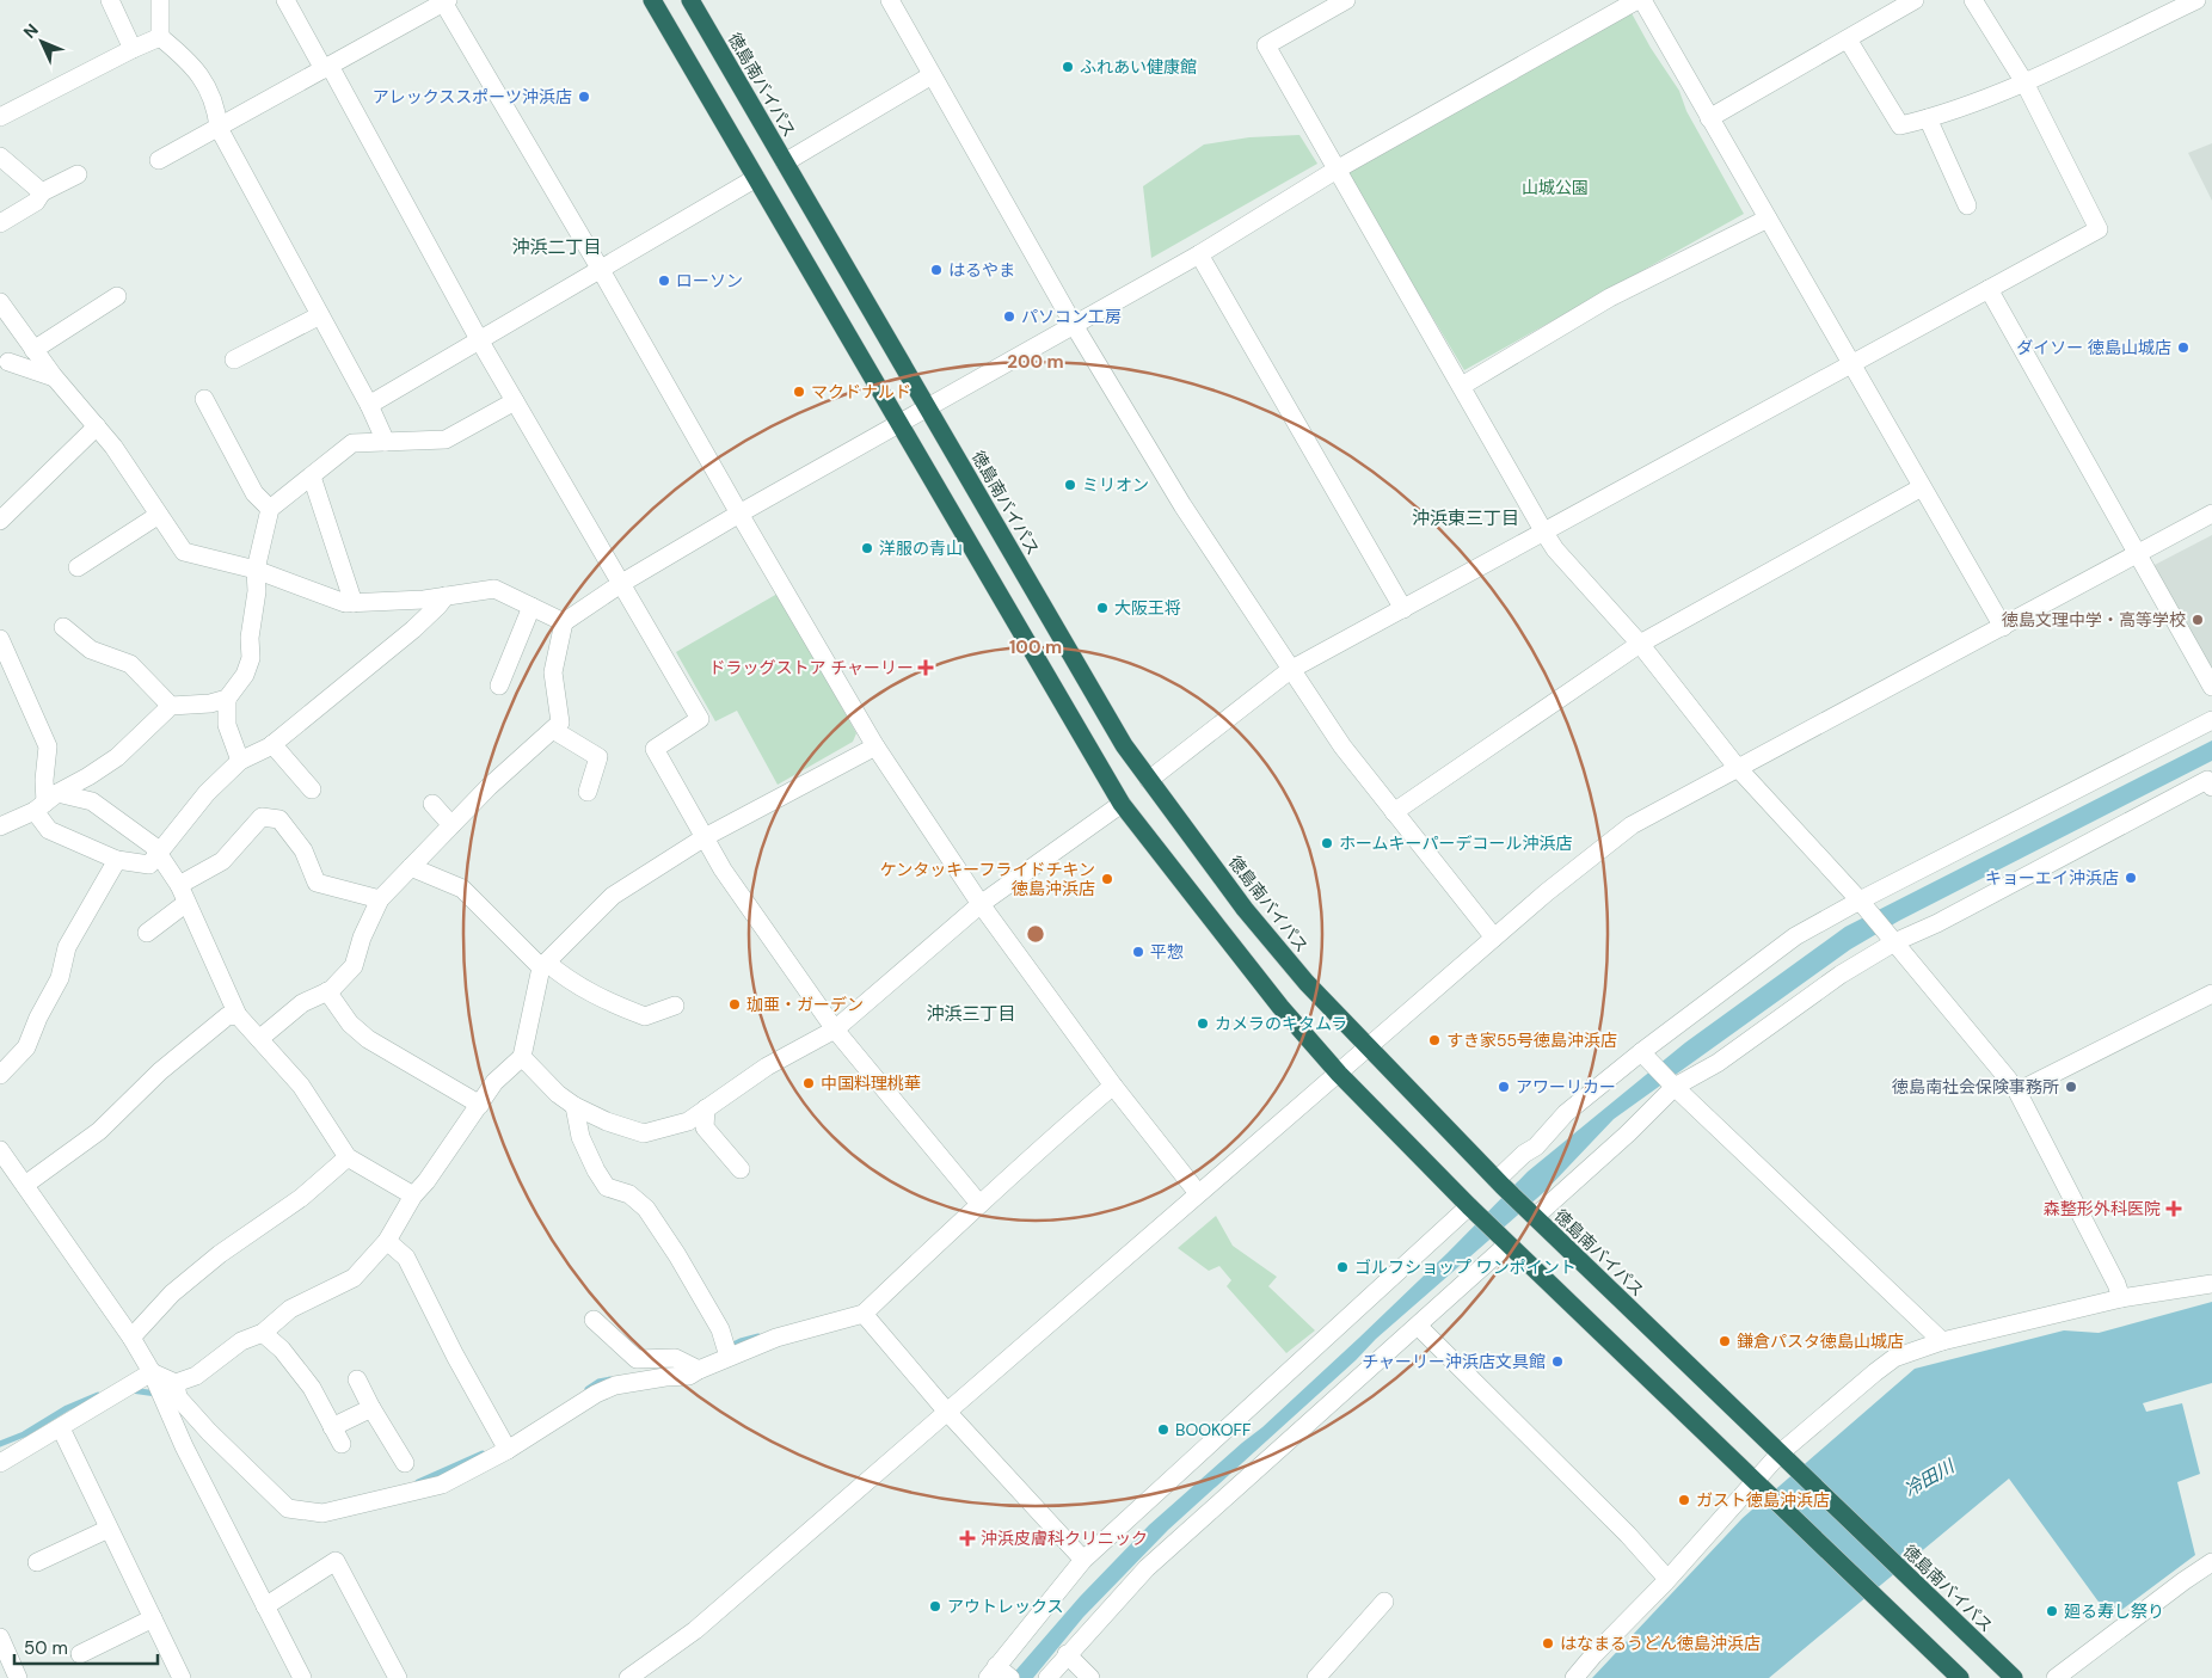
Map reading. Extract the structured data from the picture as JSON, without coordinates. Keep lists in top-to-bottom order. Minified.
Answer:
{"streets":{"highway":["徳島南バイパス"]},"districts":["沖浜二丁目","沖浜東三丁目","沖浜三丁目"],"water":["冷田川"],"parks":["山城公園"],"places":{"other":["ふれあい健康館","アレックススポーツ沖浜店","はるやま","ローソン","パソコン工房","ダイソー 徳島山城店","マクドナルド","ミリオン","洋服の青山","大阪王将","徳島文理中学・高等学校","ホームキーパーデコール沖浜店","キョーエイ沖浜店","ケンタッキーフライドチキン 徳島沖浜店","平惣","珈亜・ガーデン","カメラのキタムラ","すき家55号徳島沖浜店","中国料理桃華","アワーリカー","徳島南社会保険事務所","ゴルフショップ ワンポイント","鎌倉パスタ徳島山城店","チャーリー沖浜店文具館","BOOKOFF","ガスト徳島沖浜店","アウトレックス","廻る寿し祭り","はなまるうどん徳島沖浜店"],"health":["ドラッグストア チャーリー","森整形外科医院","沖浜皮膚科クリニック"]},"scale_bar":"50 m","north":"top left","rings":["200 m","100 m"]}
